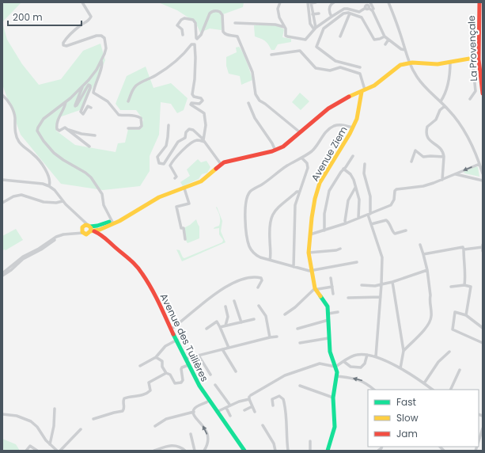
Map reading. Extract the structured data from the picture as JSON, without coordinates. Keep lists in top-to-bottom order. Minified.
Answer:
{"streets":{"main road":["La Provençale","Avenue Ziem","Avenue des Tuilières"]},"legend":["Fast","Slow","Jam"],"scale_bar":"200 m"}
